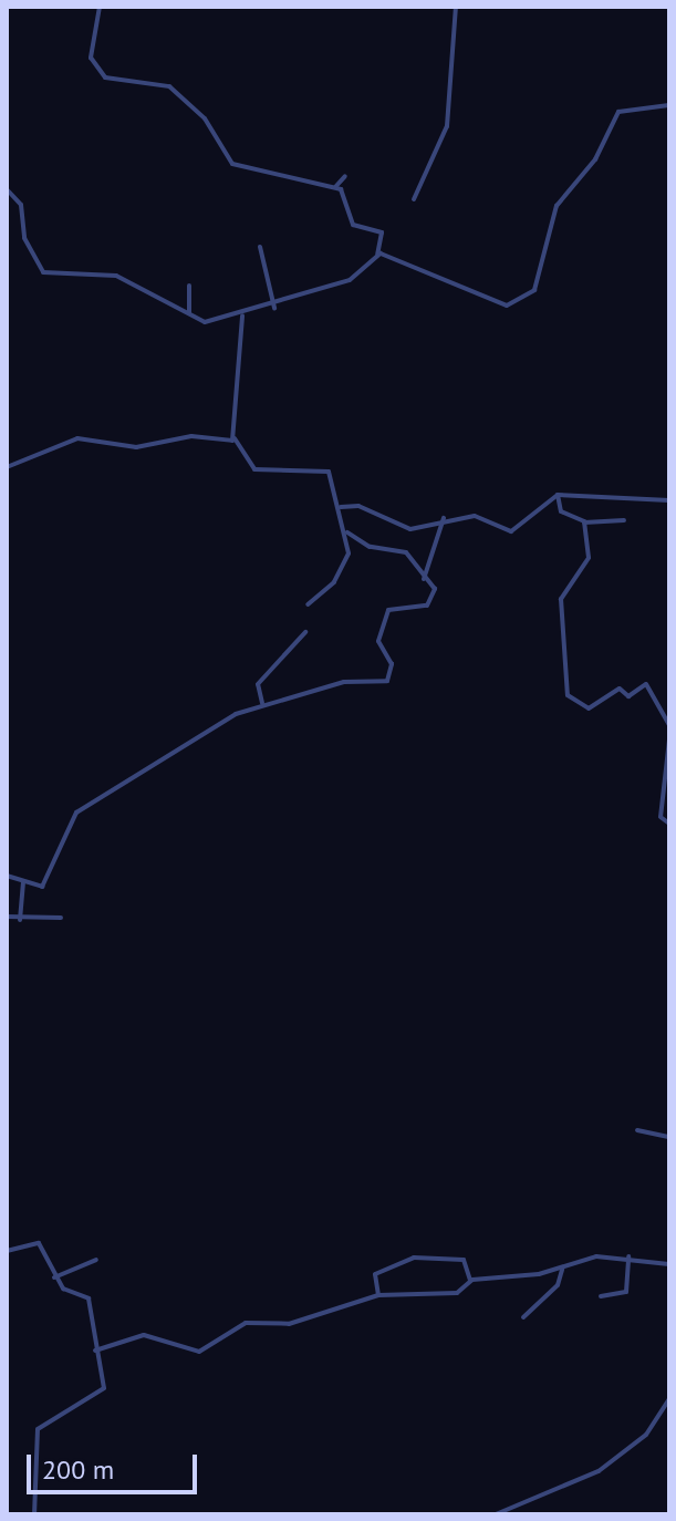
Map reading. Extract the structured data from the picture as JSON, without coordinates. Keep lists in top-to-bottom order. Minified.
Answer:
{"scale_bar":"200 m"}
